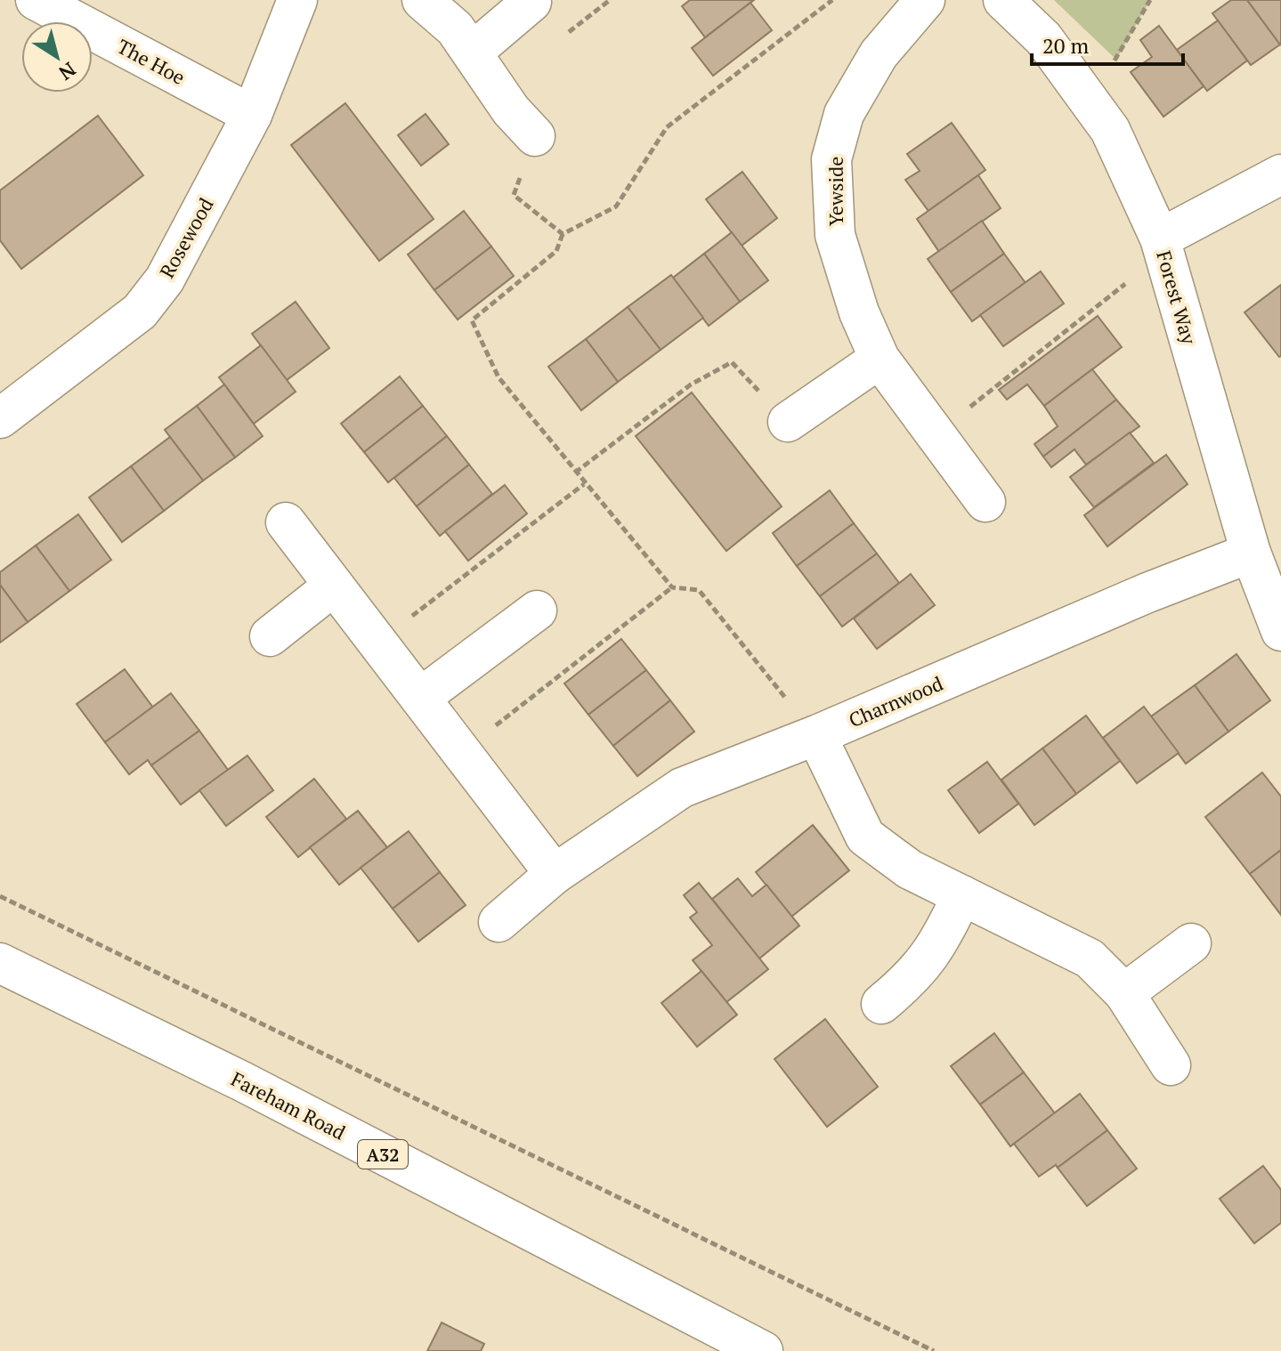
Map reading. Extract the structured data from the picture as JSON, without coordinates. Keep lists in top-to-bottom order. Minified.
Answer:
{"streets":{"street":["The Hoe","Yewside","Rosewood","Forest Way","Charnwood","Fareham Road","A32"]},"crossings":[["The Hoe","Rosewood"],["Forest Way","Charnwood"]],"scale_bar":"20 m","north":"bottom right"}
